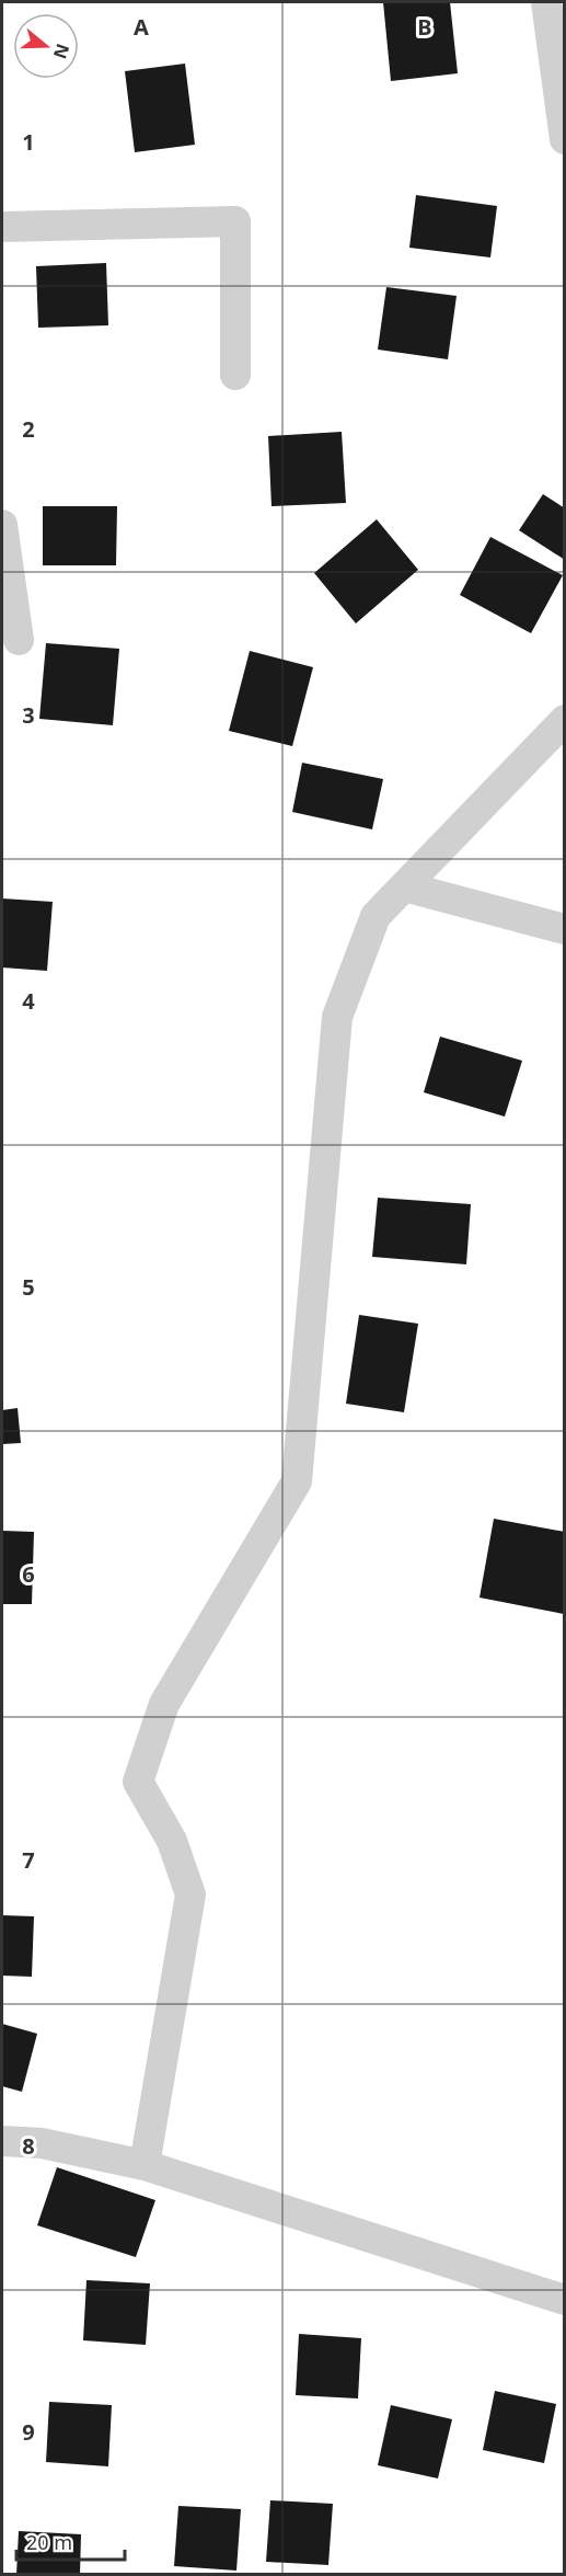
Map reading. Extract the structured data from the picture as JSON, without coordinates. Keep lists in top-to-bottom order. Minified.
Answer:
{"scale_bar":"20 m","north":"right","grid":{"columns":["A","B"],"rows":["1","2","3","4","5","6","7","8","9"]}}
